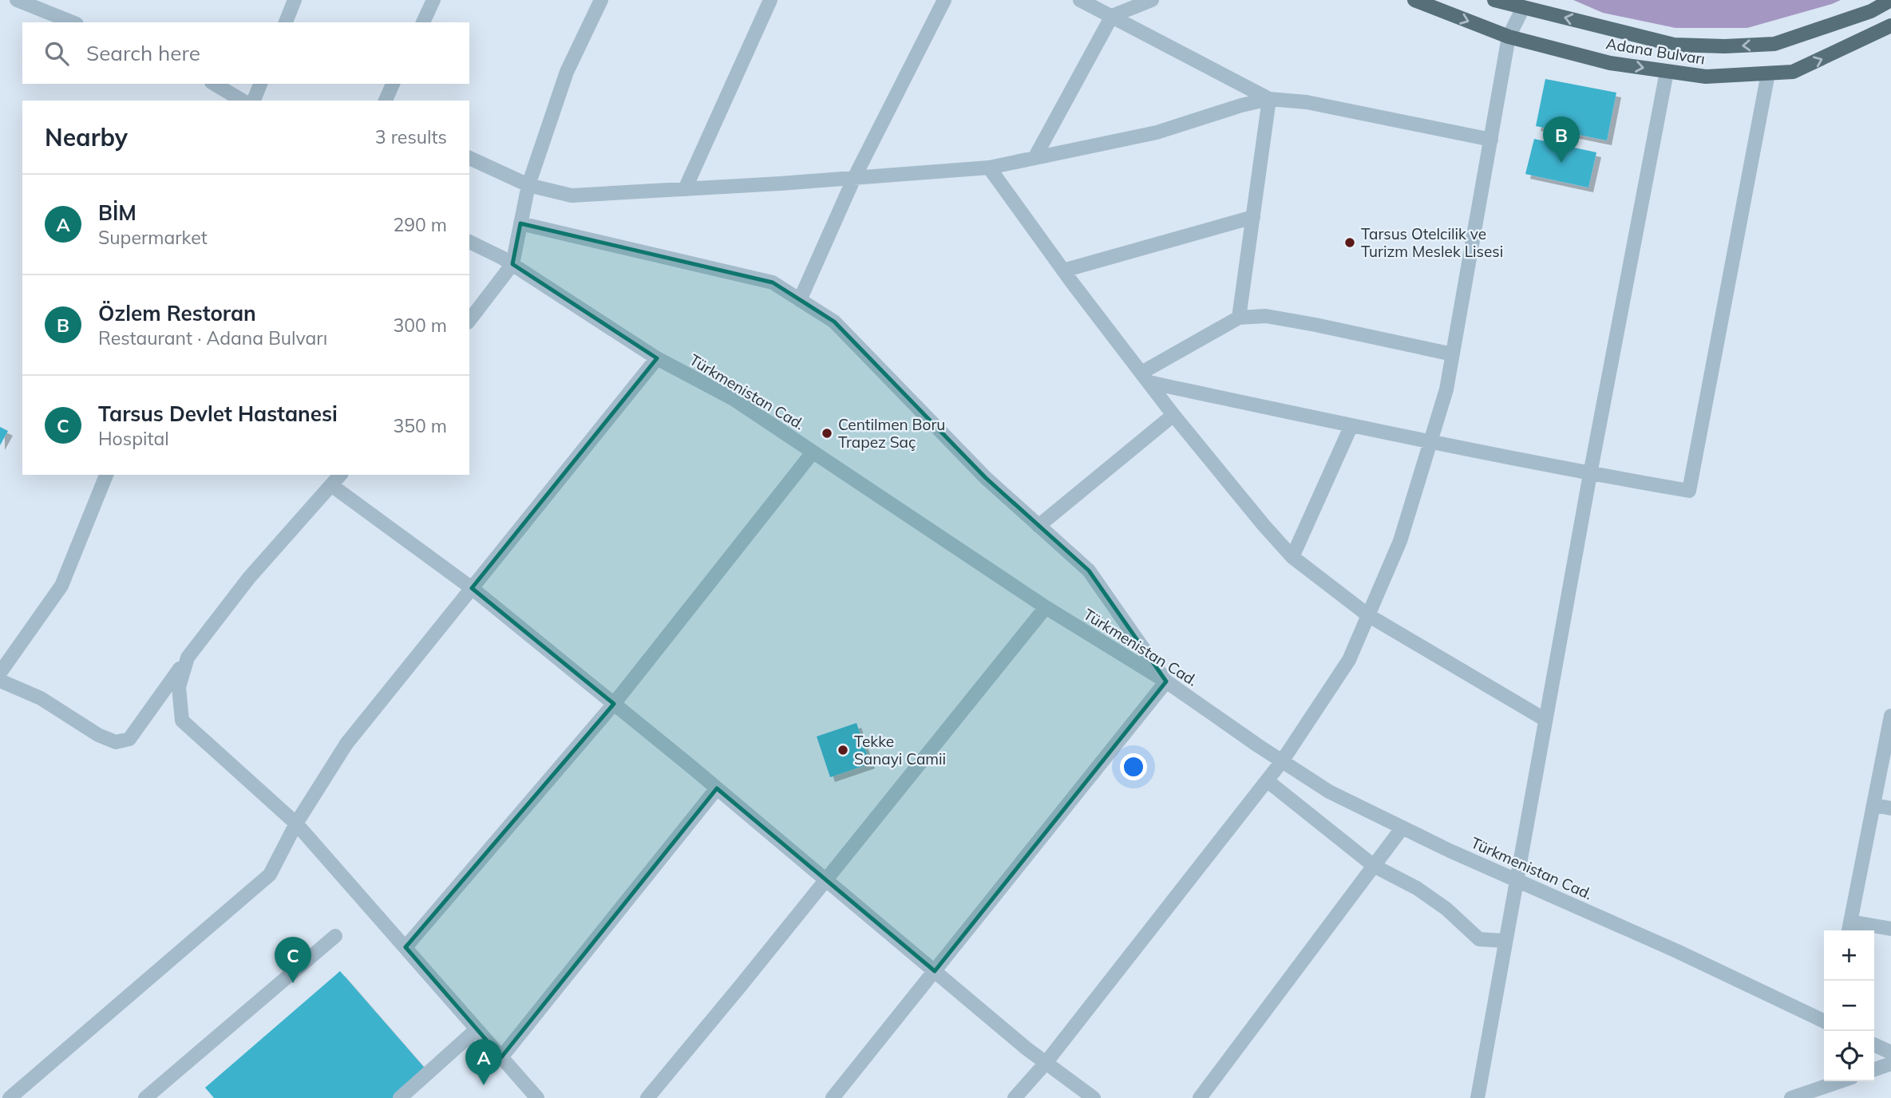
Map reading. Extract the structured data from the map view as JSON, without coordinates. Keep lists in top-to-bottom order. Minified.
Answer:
{"streets":{"main road":["Adana Bulvarı"],"street":["Türkmenistan Cad."]},"places":["Tarsus Otelcilik ve Turizm Meslek Lisesi","Centilmen Boru Trapez Saç","Tekke Sanayi Camii"],"page":{"search":"Search here","heading":["Nearby","3 results"],"pins":["B","C","A"],"list":[{"mark":"A","name":"BİM","note":"Supermarket","value":"290 m"},{"mark":"B","name":"Özlem Restoran","note":"Restaurant · Adana Bulvarı","value":"300 m"},{"mark":"C","name":"Tarsus Devlet Hastanesi","note":"Hospital","value":"350 m"}],"map_buttons":["+","−"]}}
